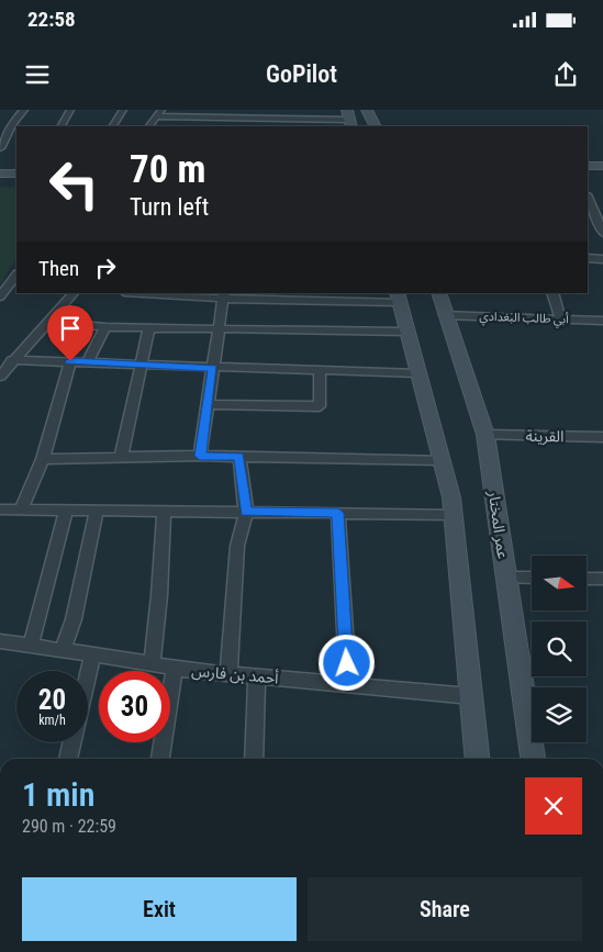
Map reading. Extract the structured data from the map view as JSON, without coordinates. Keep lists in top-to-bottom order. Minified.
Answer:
{"streets":{"street":["أبي طالب البغدادي","القرينة","عمر المختار","أحمد بن فارس"]},"crossings":[["أبي طالب البغدادي","عمر المختار"],["القرينة","عمر المختار"]],"north":"right","page":{"status":"22:58","header":"GoPilot","turn":["70 m","Turn left"],"then":"Then","speed":"20 km/h","limit":"30","heading":["1 min","290 m · 22:59"],"buttons":["Exit","Share"]}}
